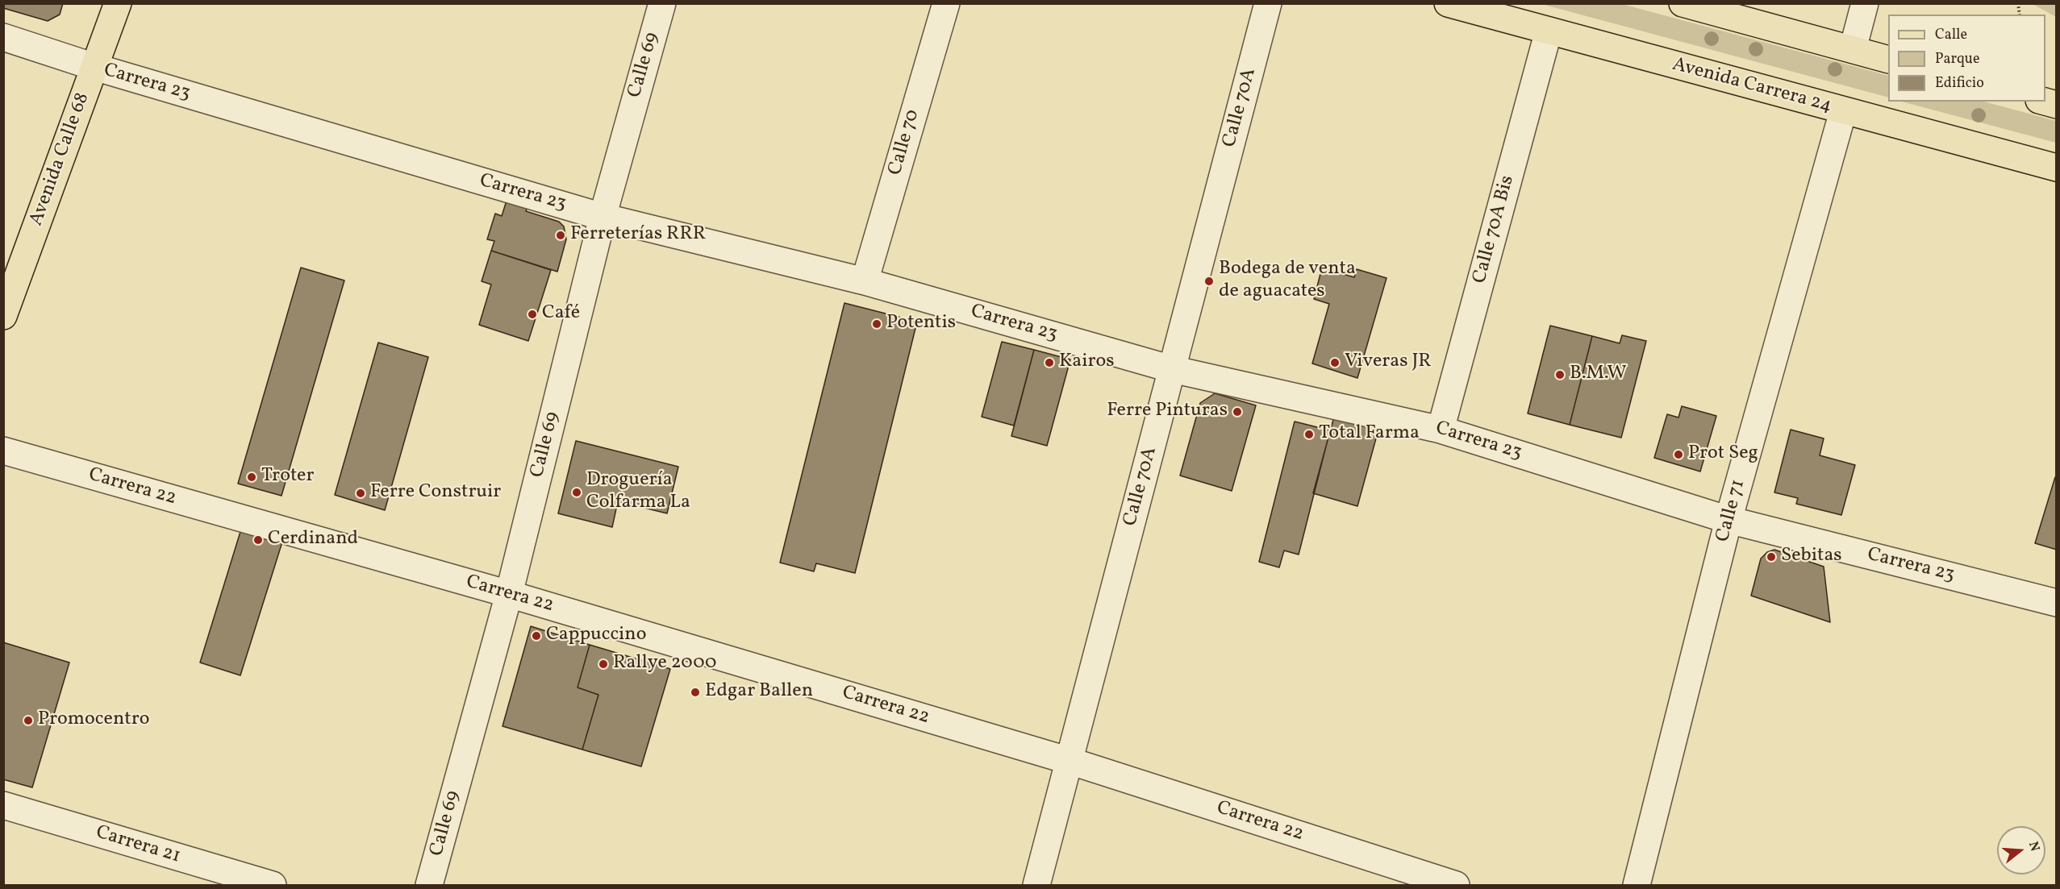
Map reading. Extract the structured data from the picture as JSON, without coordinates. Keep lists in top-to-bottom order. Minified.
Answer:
{"streets":{"main road":["Avenida Carrera 24","Avenida Calle 68"],"street":["Calle 69","Carrera 23","Calle 70A","Calle 70","Calle 70A Bis","Carrera 22","Calle 71","Carrera 21"]},"crossings":[["Calle 69","Carrera 23"],["Calle 69","Carrera 22"],["Carrera 23","Calle 70A"],["Carrera 23","Calle 70"],["Carrera 23","Avenida Calle 68"],["Carrera 23","Calle 70A Bis"],["Carrera 23","Calle 71"],["Avenida Carrera 24","Calle 70A Bis"],["Avenida Carrera 24","Calle 71"],["Calle 70A","Carrera 22"]],"places":["Ferreterías RRR","Bodega de venta de aguacates","Café","Potentis","Kairos","Viveras JR","B.M.W","Ferre Pinturas","Total Farma","Prot Seg","Troter","Droguería Colfarma La","Ferre Construir","Cerdinand","Sebitas","Cappuccino","Rallye 2000","Edgar Ballen","Promocentro"],"legend":["Calle","Parque","Edificio"],"north":"right"}
